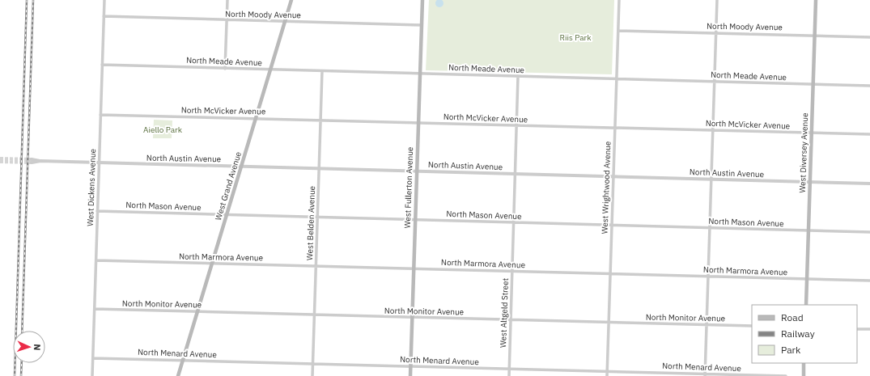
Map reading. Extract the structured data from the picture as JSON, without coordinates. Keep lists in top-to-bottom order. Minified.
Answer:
{"streets":{"main road":["West Diversey Avenue","West Grand Avenue","West Fullerton Avenue"],"street":["North Moody Avenue","North Meade Avenue","North McVicker Avenue","North Austin Avenue","West Dickens Avenue","West Wrightwood Avenue","North Mason Avenue","West Belden Avenue","North Marmora Avenue","North Monitor Avenue","West Altgeld Street","North Menard Avenue"]},"crossings":[["North Moody Avenue","West Diversey Avenue"],["North Moody Avenue","West Grand Avenue"],["North Moody Avenue","West Dickens Avenue"],["North Moody Avenue","West Fullerton Avenue"],["North Moody Avenue","West Wrightwood Avenue"],["North Meade Avenue","West Diversey Avenue"],["North Meade Avenue","West Grand Avenue"],["North Meade Avenue","West Dickens Avenue"],["North Meade Avenue","West Fullerton Avenue"],["North Meade Avenue","West Wrightwood Avenue"],["North Meade Avenue","West Belden Avenue"],["North Meade Avenue","West Altgeld Street"],["North McVicker Avenue","West Diversey Avenue"],["North McVicker Avenue","West Grand Avenue"],["North McVicker Avenue","West Dickens Avenue"],["North McVicker Avenue","West Fullerton Avenue"],["North McVicker Avenue","West Wrightwood Avenue"],["North McVicker Avenue","West Belden Avenue"],["North McVicker Avenue","West Altgeld Street"],["West Diversey Avenue","North Austin Avenue"],["West Diversey Avenue","North Mason Avenue"],["West Diversey Avenue","North Marmora Avenue"],["North Austin Avenue","West Grand Avenue"],["North Austin Avenue","West Dickens Avenue"],["North Austin Avenue","West Fullerton Avenue"],["North Austin Avenue","West Wrightwood Avenue"],["North Austin Avenue","West Belden Avenue"],["North Austin Avenue","West Altgeld Street"],["West Grand Avenue","North Mason Avenue"],["West Grand Avenue","North Marmora Avenue"],["West Grand Avenue","North Monitor Avenue"],["West Grand Avenue","North Menard Avenue"],["West Dickens Avenue","North Mason Avenue"],["West Dickens Avenue","North Marmora Avenue"],["West Dickens Avenue","North Monitor Avenue"],["West Dickens Avenue","North Menard Avenue"],["West Fullerton Avenue","North Mason Avenue"],["West Fullerton Avenue","North Marmora Avenue"],["West Fullerton Avenue","North Monitor Avenue"],["West Fullerton Avenue","North Menard Avenue"],["West Wrightwood Avenue","North Mason Avenue"],["West Wrightwood Avenue","North Marmora Avenue"],["West Wrightwood Avenue","North Monitor Avenue"],["West Wrightwood Avenue","North Menard Avenue"],["North Mason Avenue","West Belden Avenue"],["North Mason Avenue","West Altgeld Street"],["West Belden Avenue","North Marmora Avenue"],["West Belden Avenue","North Monitor Avenue"],["West Belden Avenue","North Menard Avenue"],["North Marmora Avenue","West Altgeld Street"],["North Monitor Avenue","West Altgeld Street"],["West Altgeld Street","North Menard Avenue"]],"parks":["Riis Park","Aiello Park"],"legend":["Road","Railway","Park"],"north":"right"}
